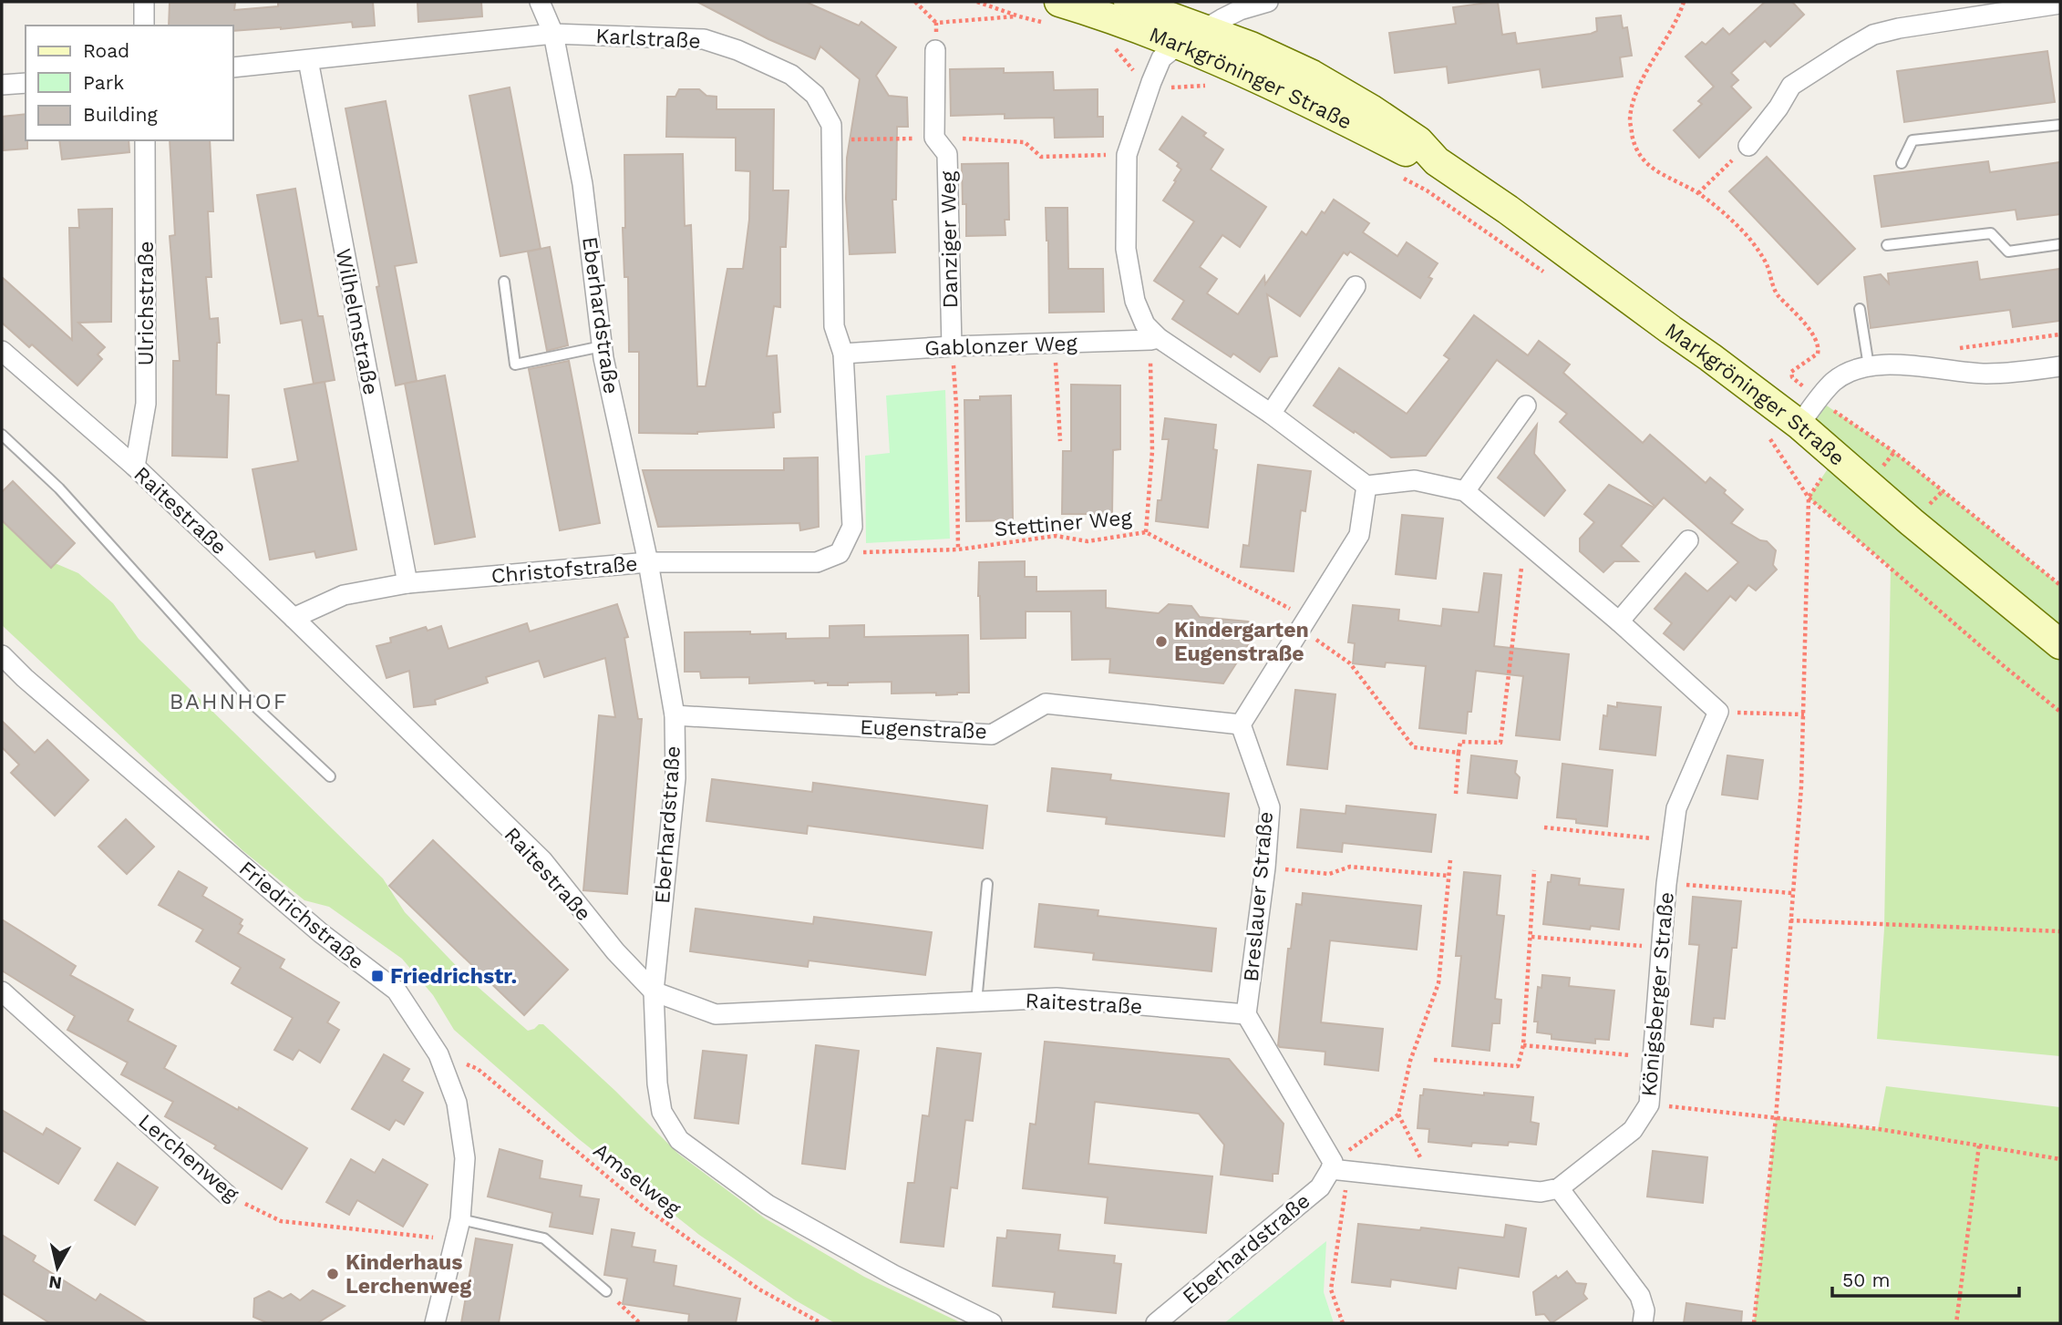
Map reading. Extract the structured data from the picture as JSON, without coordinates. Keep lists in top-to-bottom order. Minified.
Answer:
{"streets":{"street":["Karlstraße","Markgröninger Straße","Danziger Weg","Ulrichstraße","Eberhardstraße","Wilhelmstraße","Gablonzer Weg","Raitestraße","Christofstraße","Eugenstraße","Breslauer Straße","Friedrichstraße","Königsberger Straße","Lerchenweg"],"path":["Stettiner Weg","Amselweg"]},"crossings":[["Karlstraße","Eberhardstraße"],["Karlstraße","Wilhelmstraße"],["Karlstraße","Gablonzer Weg"],["Karlstraße","Stettiner Weg"],["Karlstraße","Christofstraße"],["Danziger Weg","Gablonzer Weg"],["Ulrichstraße","Raitestraße"],["Eberhardstraße","Raitestraße"],["Eberhardstraße","Christofstraße"],["Eberhardstraße","Eugenstraße"],["Wilhelmstraße","Christofstraße"],["Raitestraße","Christofstraße"],["Raitestraße","Breslauer Straße"],["Stettiner Weg","Christofstraße"],["Eugenstraße","Breslauer Straße"],["Friedrichstraße","Lerchenweg"],["Friedrichstraße","Amselweg"]],"districts":["BAHNHOF"],"places":{"other":["Kindergarten Eugenstraße","Kinderhaus Lerchenweg"],"transit":["Friedrichstr."]},"legend":["Road","Park","Building"],"scale_bar":"50 m","north":"bottom"}
